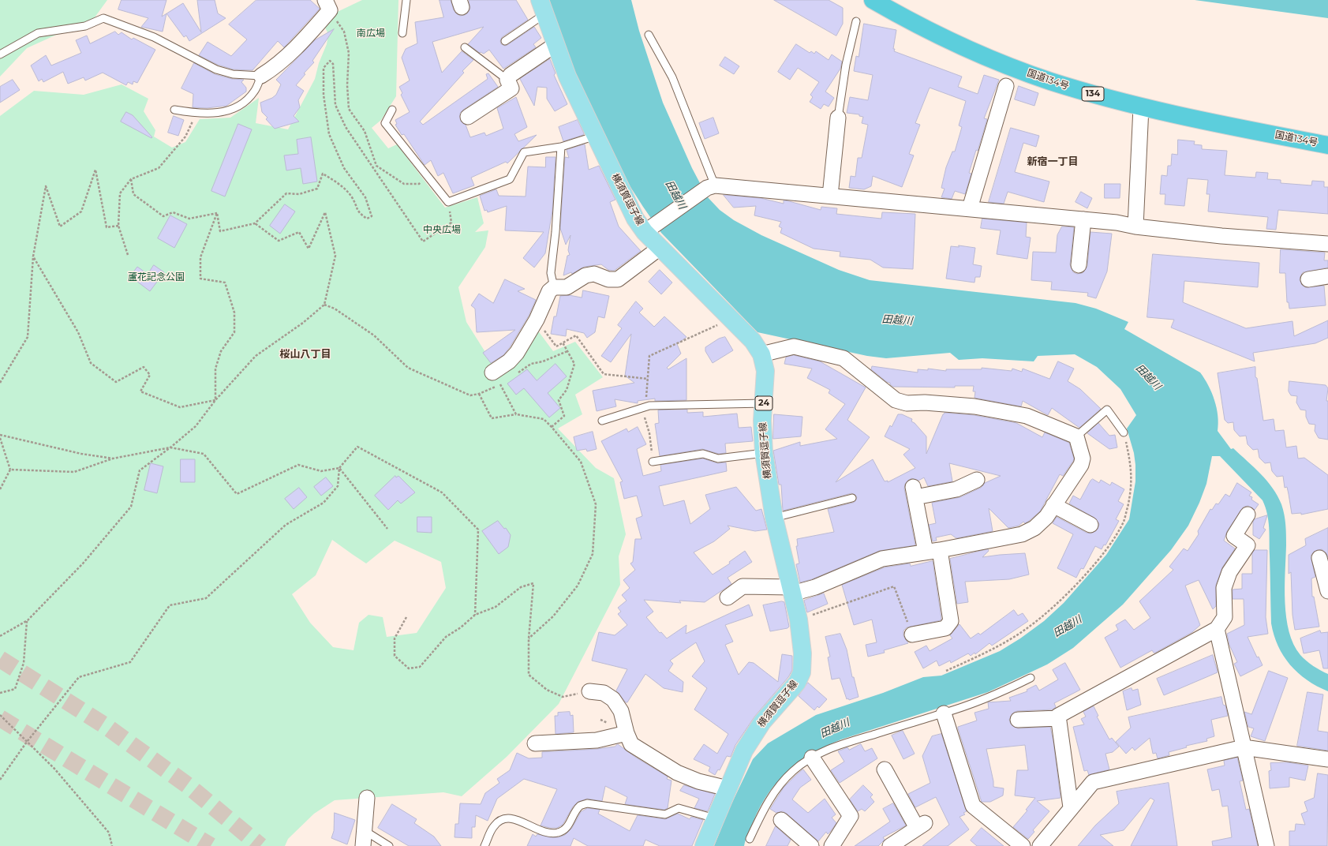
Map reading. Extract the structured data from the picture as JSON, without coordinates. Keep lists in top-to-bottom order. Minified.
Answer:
{"streets":{"highway":["国道134号","134"],"main road":["横須賀逗子線","24"]},"districts":["新宿一丁目","桜山八丁目"],"water":["田越川"],"parks":["南広場","中央広場","蘆花記念公園"]}
